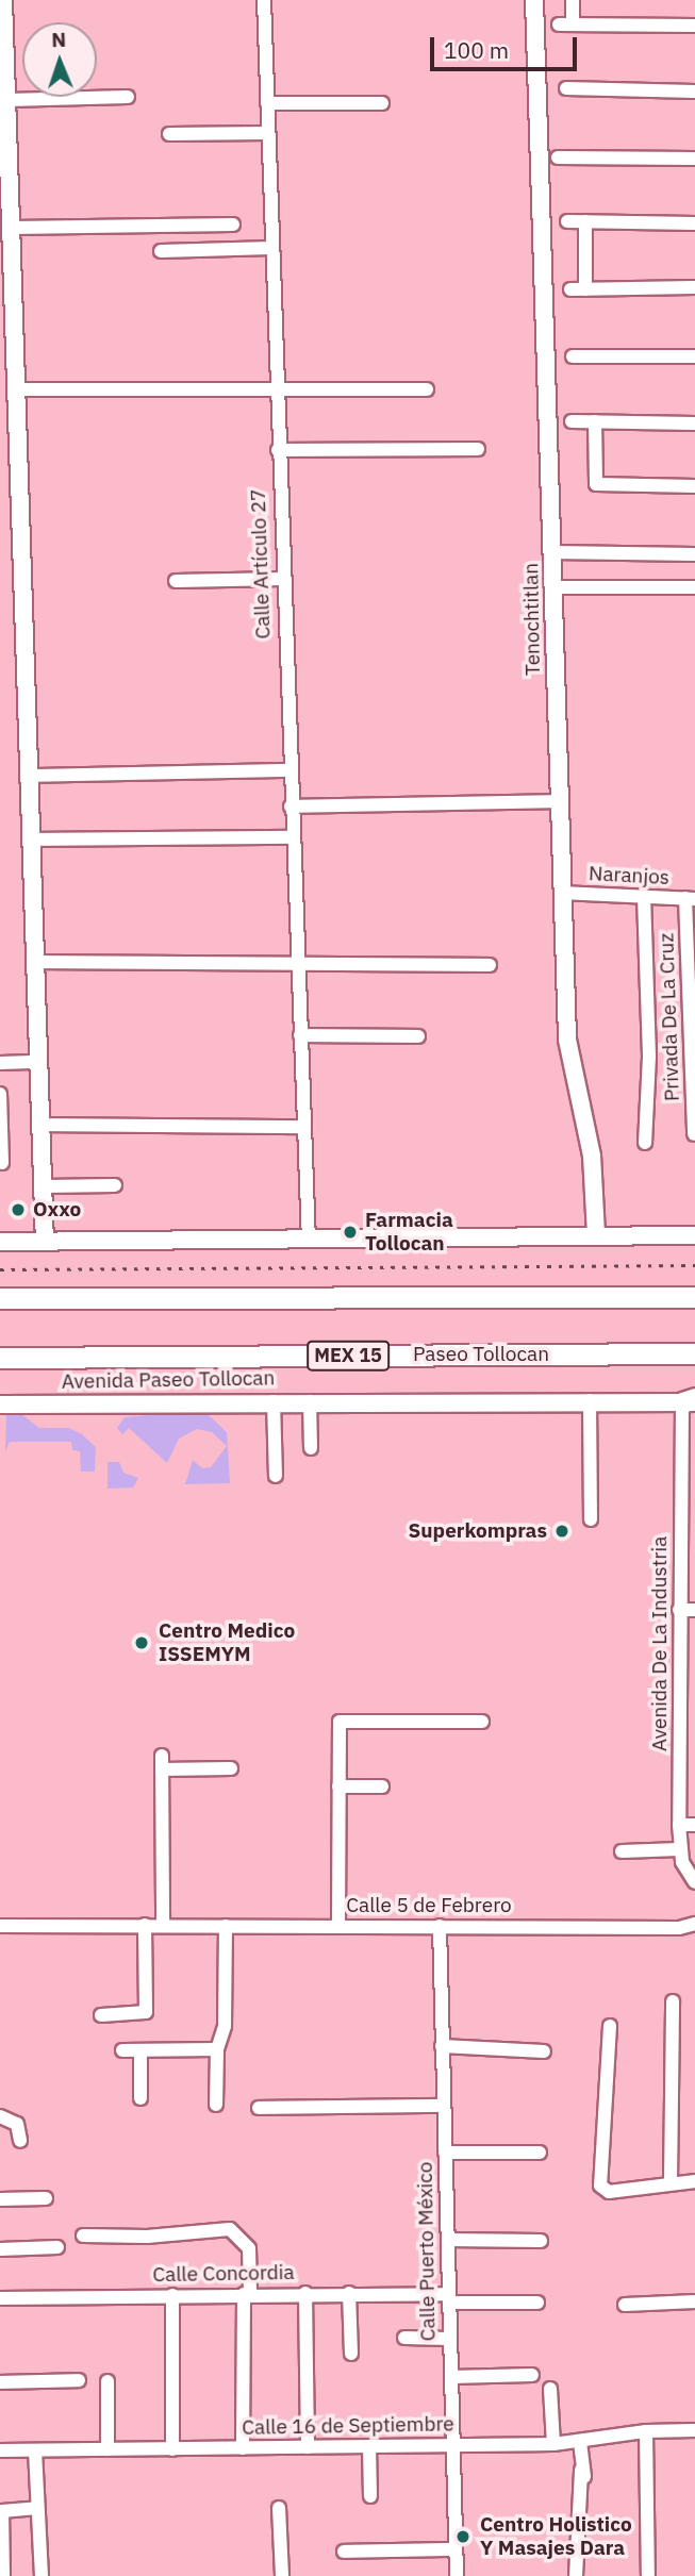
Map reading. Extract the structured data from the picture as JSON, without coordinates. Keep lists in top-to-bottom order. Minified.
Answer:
{"streets":{"highway":["Paseo Tollocan","MEX 15"],"main road":["Tenochtitlan","Avenida Paseo Tollocan"],"street":["Calle Artículo 27","Naranjos","Privada De La Cruz","Avenida De La Industria","Calle 5 de Febrero","Calle Puerto México","Calle Concordia","Calle 16 de Septiembre"]},"crossings":[["Tenochtitlan","Naranjos"],["Naranjos","Privada De La Cruz"],["Avenida Paseo Tollocan","Avenida De La Industria"],["Calle 5 de Febrero","Calle Puerto México"],["Calle Puerto México","Calle Concordia"],["Calle Puerto México","Calle 16 de Septiembre"]],"places":["Oxxo","Farmacia Tollocan","Superkompras","Centro Medico ISSEMYM","Centro Holistico Y Masajes Dara"],"scale_bar":"100 m","north":"top"}
